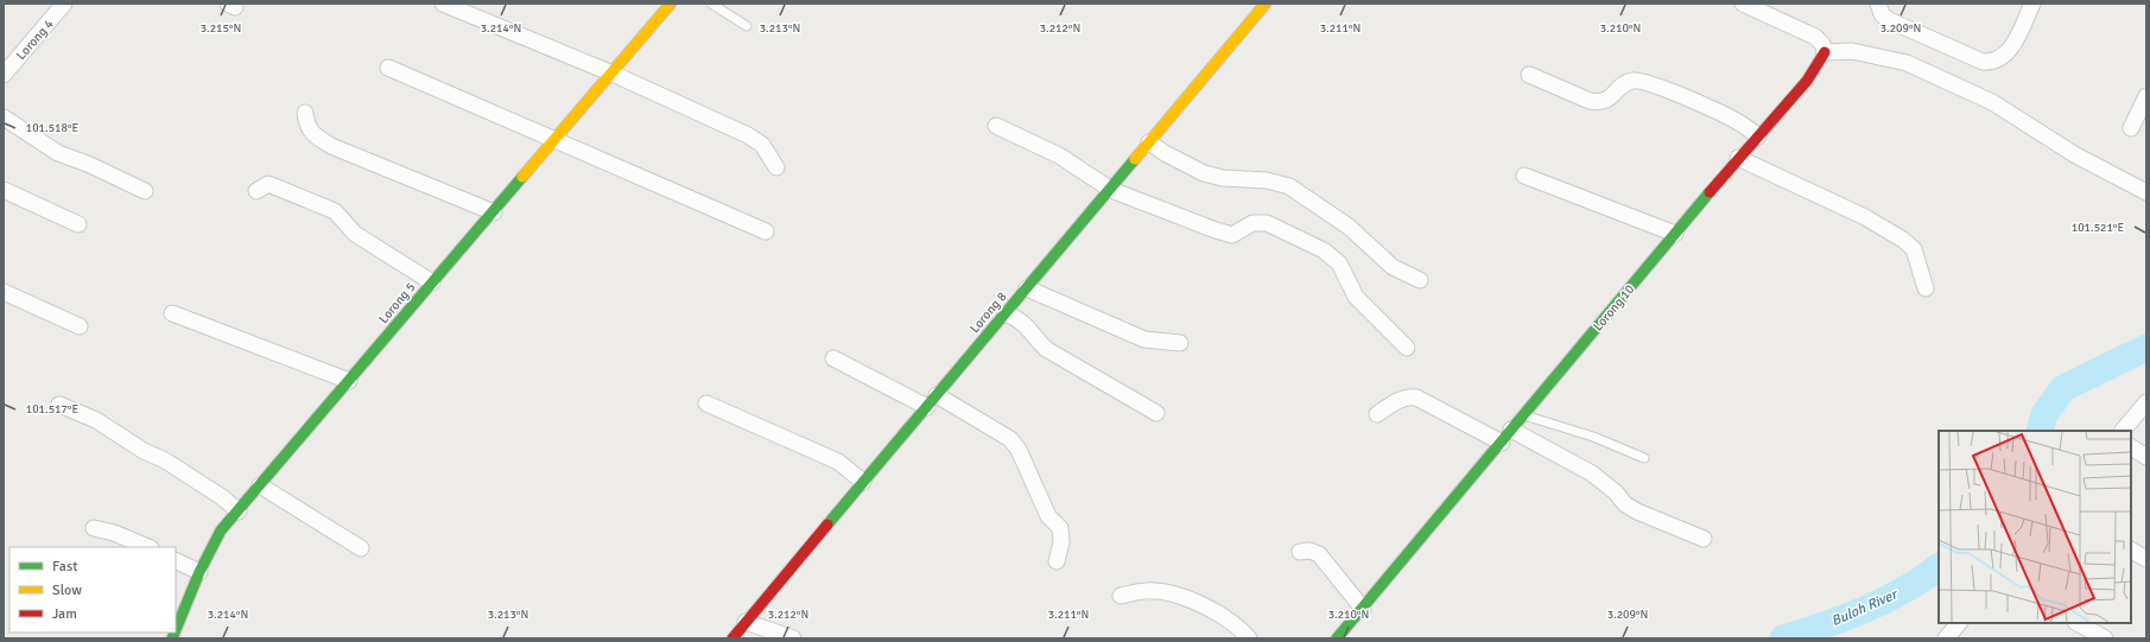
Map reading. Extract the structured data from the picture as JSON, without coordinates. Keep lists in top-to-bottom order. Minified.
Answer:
{"streets":{"street":["Lorong 4","Lorong 5","Lorong 10","Lorong 8"]},"water":["Buloh River"],"legend":["Fast","Slow","Jam"],"coordinates":["3.215°N","3.214°N","3.212°N","3.209°N","3.213°N","3.211°N","3.210°N","101.518°E","101.521°E","101.517°E"]}
